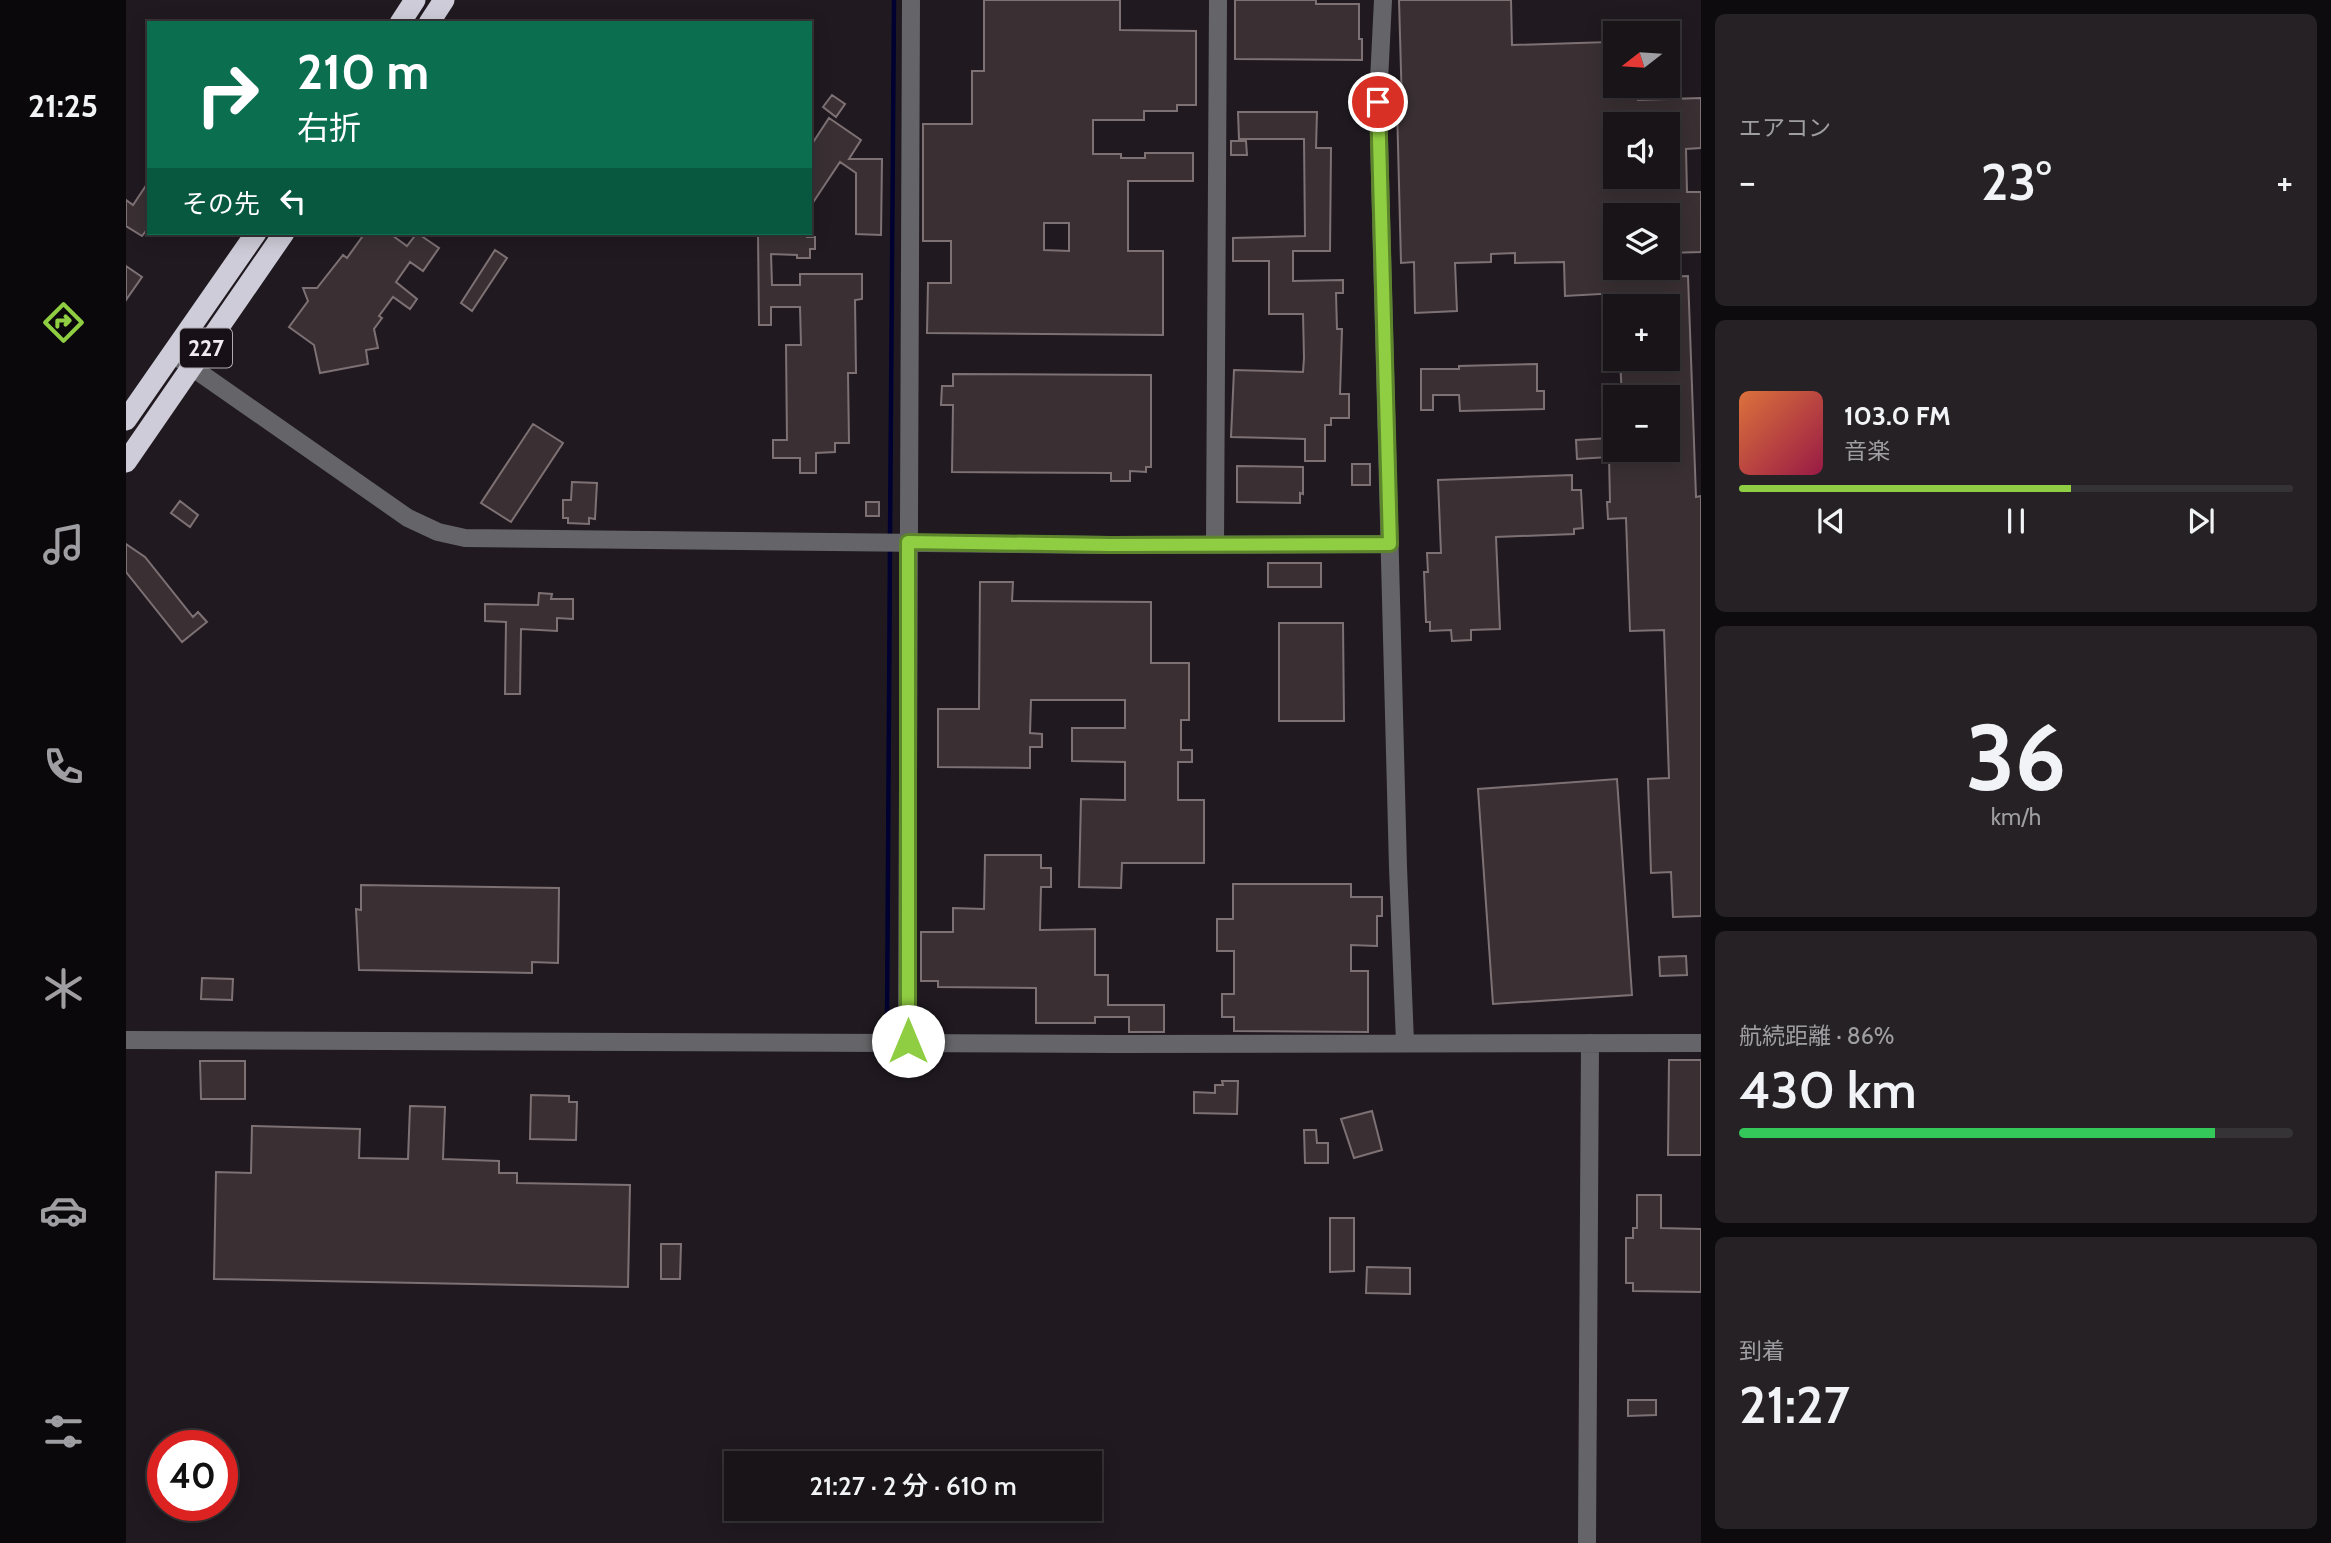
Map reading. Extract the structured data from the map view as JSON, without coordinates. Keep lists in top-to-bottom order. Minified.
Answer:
{"streets":{"highway":["227"]},"north":"left","page":{"tabs":"21:25","tile":["エアコン",["36","km/h"],["航続距離 · 86%","430 km"],["到着","21:27"]],"map_buttons":["+","−"],"turn":["210 m","右折"],"heat":["−","23°","+"],"then":"その先","song":["103.0 FM","音楽"],"limit":"40","trip":"21:27 · 2 分 · 610 m"}}
